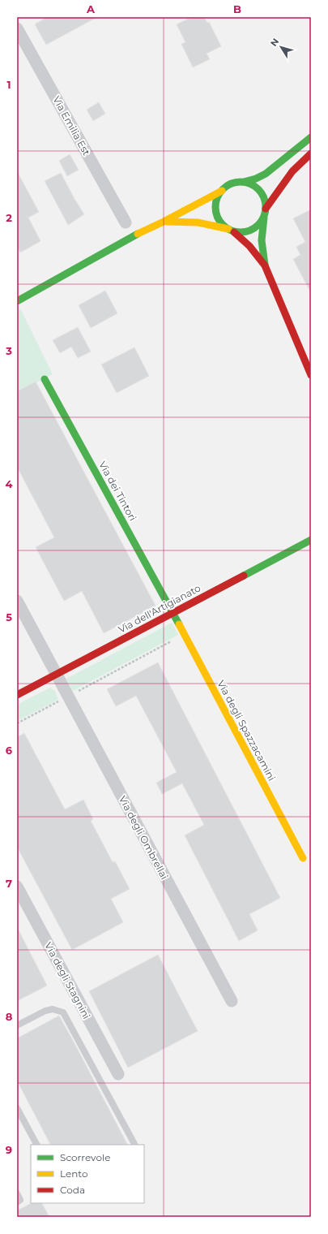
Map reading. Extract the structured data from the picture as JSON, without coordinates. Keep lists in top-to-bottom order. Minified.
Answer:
{"streets":{"street":["Via Emilia Est","Via dei Tintori","Via dell'Artigianato","Via degli Spazzacamini","Via degli Ombrellai","Via degli Stagnini"]},"crossings":[["Via dei Tintori","Via dell'Artigianato"],["Via dei Tintori","Via degli Spazzacamini"],["Via dell'Artigianato","Via degli Spazzacamini"],["Via dell'Artigianato","Via degli Ombrellai"]],"legend":["Scorrevole","Lento","Coda"],"north":"top left","grid":{"columns":["A","B"],"rows":["1","2","3","4","5","6","7","8","9"]}}
